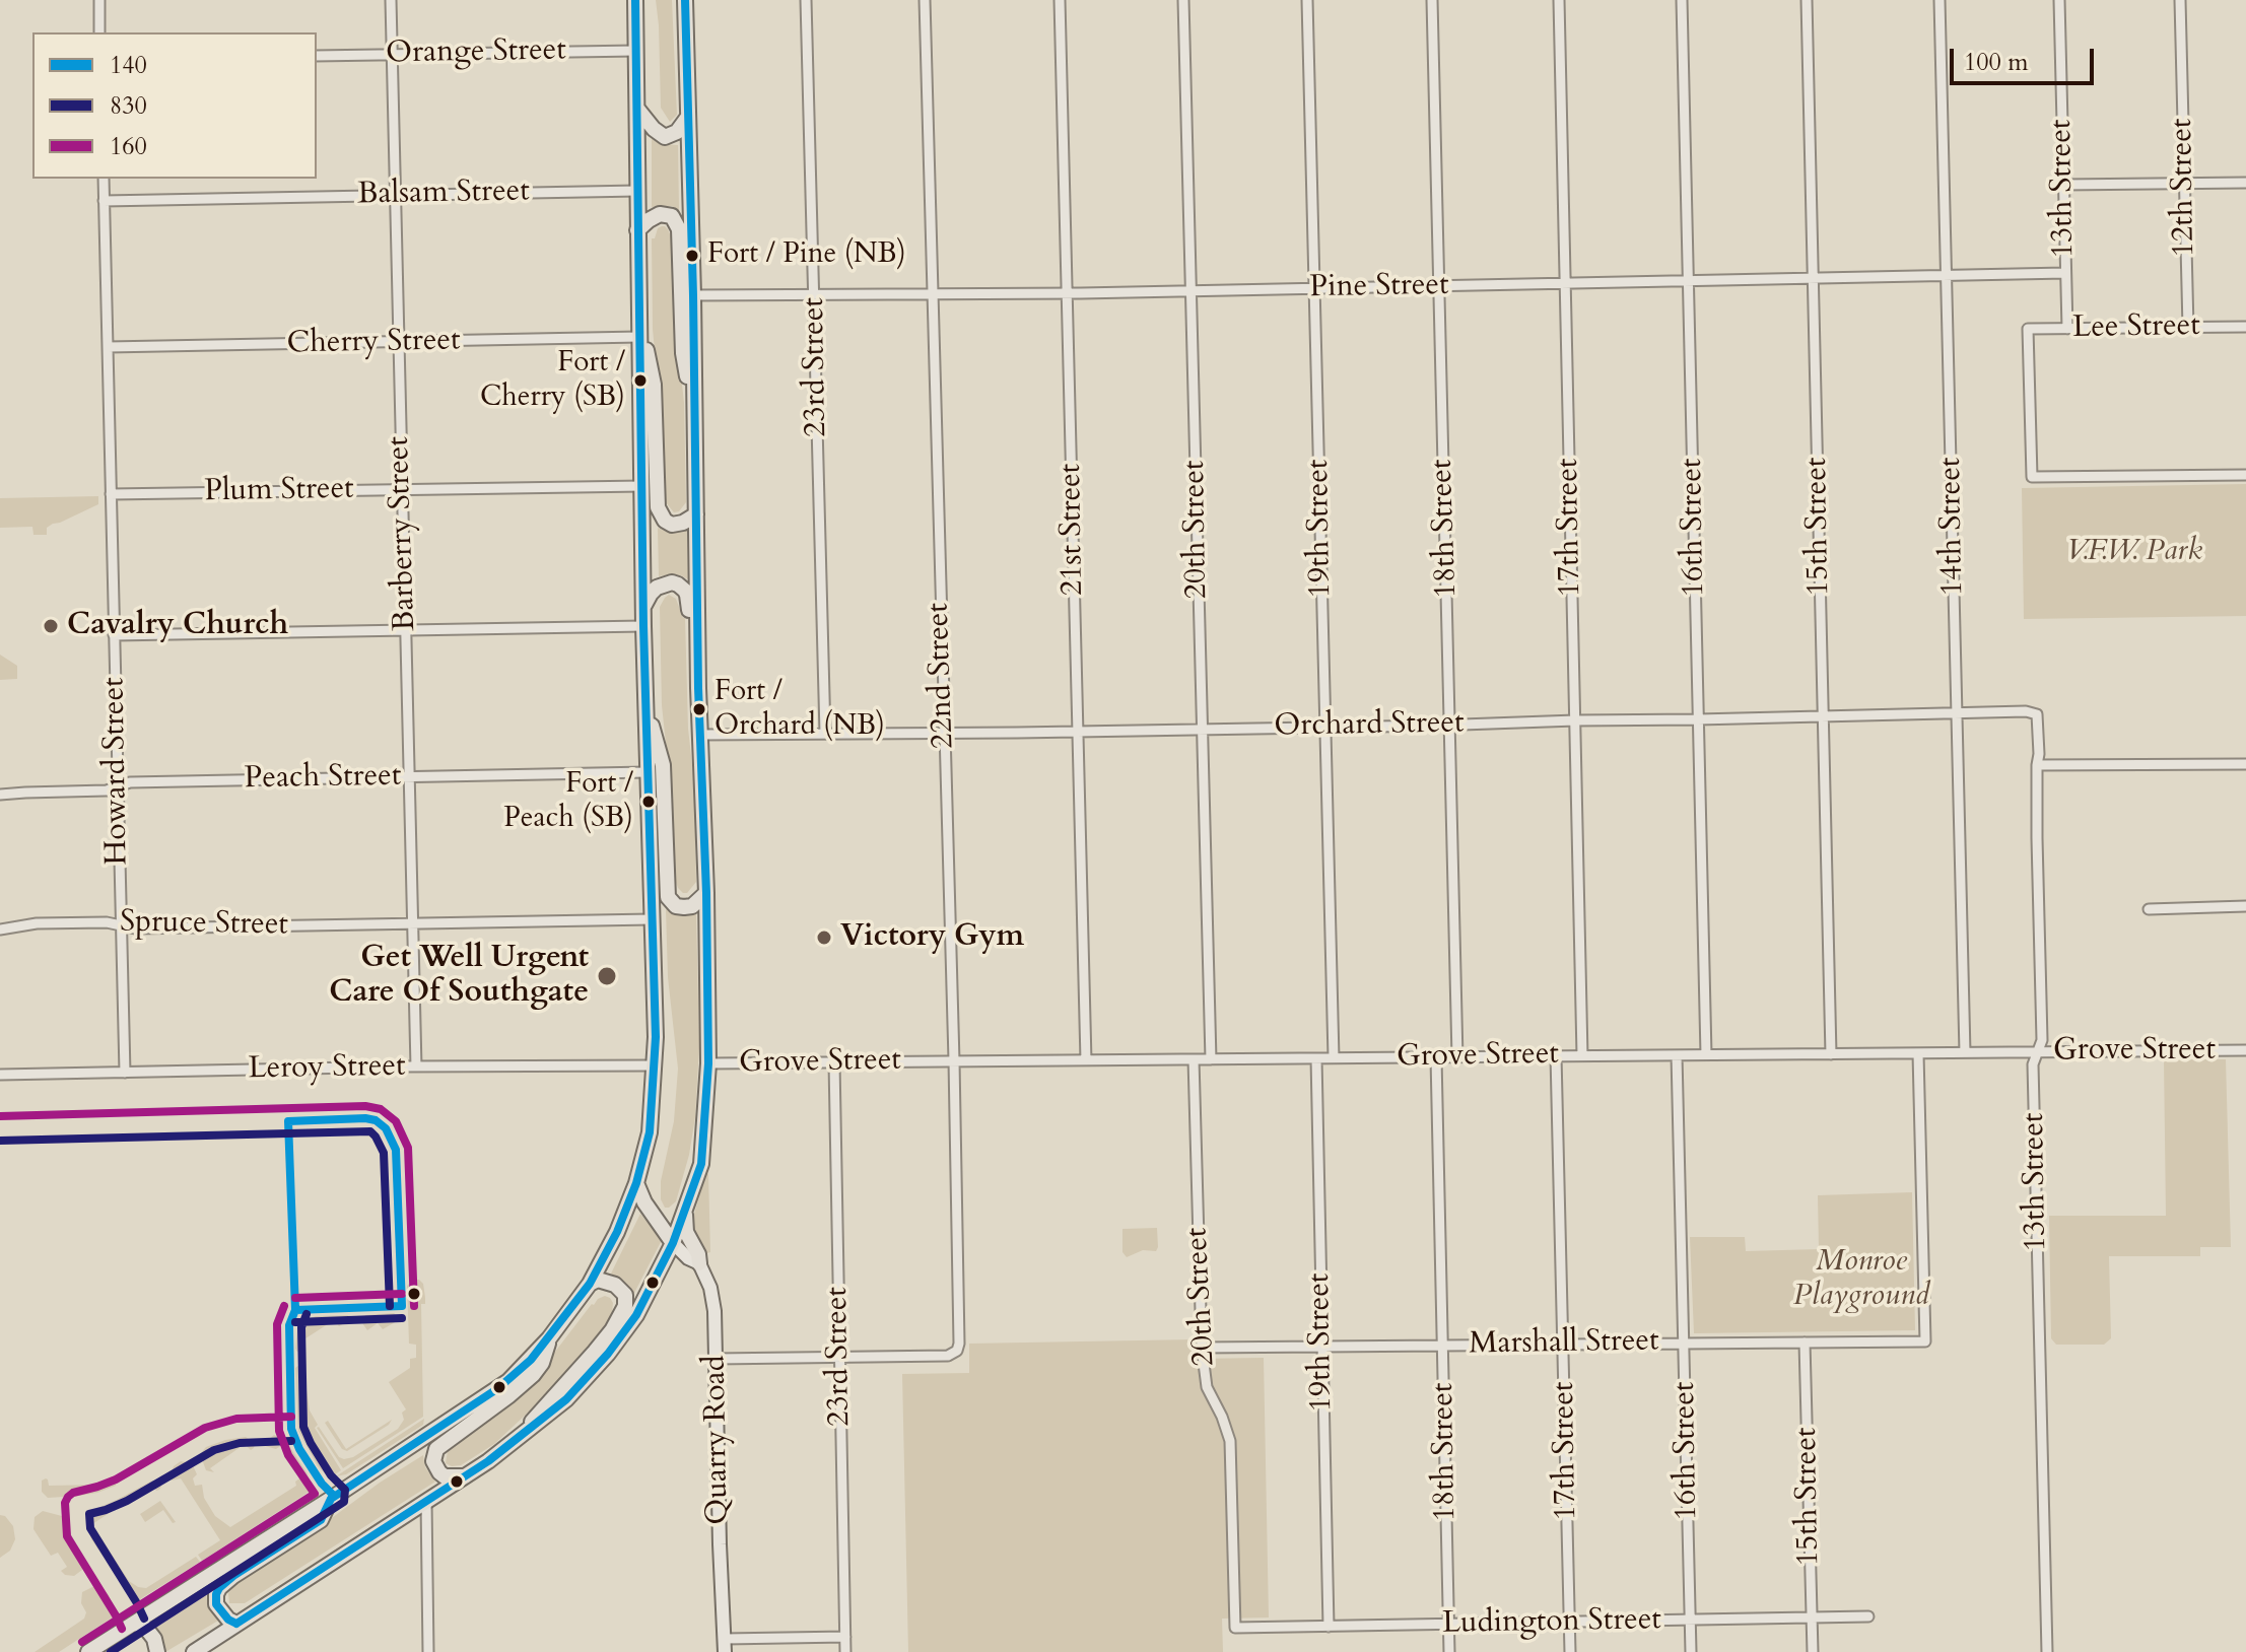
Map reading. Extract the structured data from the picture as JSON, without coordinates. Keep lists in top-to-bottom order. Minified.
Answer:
{"streets":{"street":["Orange Street","12th Street","13th Street","Balsam Street","Pine Street","Lee Street","Cherry Street","23rd Street","Plum Street","15th Street","14th Street","17th Street","16th Street","19th Street","18th Street","21st Street","20th Street","Barberry Street","22nd Street","Orchard Street","Howard Street","Peach Street","Spruce Street","Grove Street","Leroy Street","Marshall Street","Quarry Road","Ludington Street"]},"crossings":[["Orange Street","Barberry Street"],["12th Street","Lee Street"],["13th Street","Pine Street"],["13th Street","Lee Street"],["13th Street","Orchard Street"],["13th Street","Grove Street"],["Balsam Street","Barberry Street"],["Balsam Street","Howard Street"],["Pine Street","23rd Street"],["Pine Street","15th Street"],["Pine Street","14th Street"],["Pine Street","17th Street"],["Pine Street","16th Street"],["Pine Street","19th Street"],["Pine Street","18th Street"],["Pine Street","21st Street"],["Pine Street","20th Street"],["Pine Street","22nd Street"],["Cherry Street","Barberry Street"],["Cherry Street","Howard Street"],["23rd Street","22nd Street"],["23rd Street","Orchard Street"],["23rd Street","Grove Street"],["Plum Street","Barberry Street"],["Plum Street","Howard Street"],["15th Street","Orchard Street"],["15th Street","Grove Street"],["15th Street","Marshall Street"],["15th Street","Ludington Street"],["14th Street","Orchard Street"],["14th Street","Grove Street"],["17th Street","Orchard Street"],["17th Street","Grove Street"],["17th Street","Marshall Street"],["17th Street","Ludington Street"],["16th Street","Orchard Street"],["16th Street","Grove Street"],["16th Street","Marshall Street"],["16th Street","Ludington Street"],["19th Street","Orchard Street"],["19th Street","Grove Street"],["19th Street","Marshall Street"],["19th Street","Ludington Street"],["18th Street","Orchard Street"],["18th Street","Grove Street"],["18th Street","Marshall Street"],["18th Street","Ludington Street"],["21st Street","Orchard Street"],["21st Street","Grove Street"],["20th Street","Orchard Street"],["20th Street","Grove Street"],["20th Street","Marshall Street"],["20th Street","Ludington Street"],["Barberry Street","Peach Street"],["Barberry Street","Spruce Street"],["Barberry Street","Leroy Street"],["22nd Street","Orchard Street"],["22nd Street","Grove Street"],["Howard Street","Peach Street"],["Howard Street","Spruce Street"],["Howard Street","Leroy Street"],["Grove Street","Marshall Street"]],"parks":["V.F.W. Park","Monroe Playground"],"places":["Fort / Pine (NB)","Fort / Cherry (SB)","Cavalry Church","Fort / Orchard (NB)","Fort / Peach (SB)","Victory Gym","Get Well Urgent Care Of Southgate"],"lines":["transit line 140","transit line 160","transit line 830"],"legend":["140","830","160"],"scale_bar":"100 m"}
